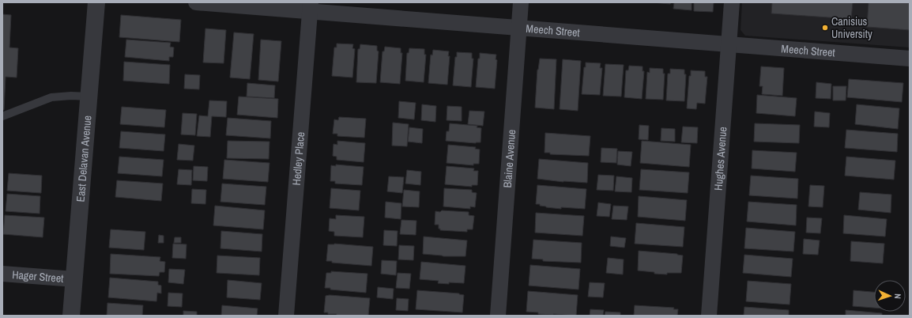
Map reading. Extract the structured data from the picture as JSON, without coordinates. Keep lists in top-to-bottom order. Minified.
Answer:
{"streets":{"street":["Meech Street","East Delavan Avenue","Hedley Place","Blaine Avenue","Hughes Avenue","Hager Street"]},"crossings":[["Meech Street","Hedley Place"],["Meech Street","Blaine Avenue"],["Meech Street","Hughes Avenue"],["East Delavan Avenue","Hager Street"]],"places":["Canisius University"],"north":"right"}
